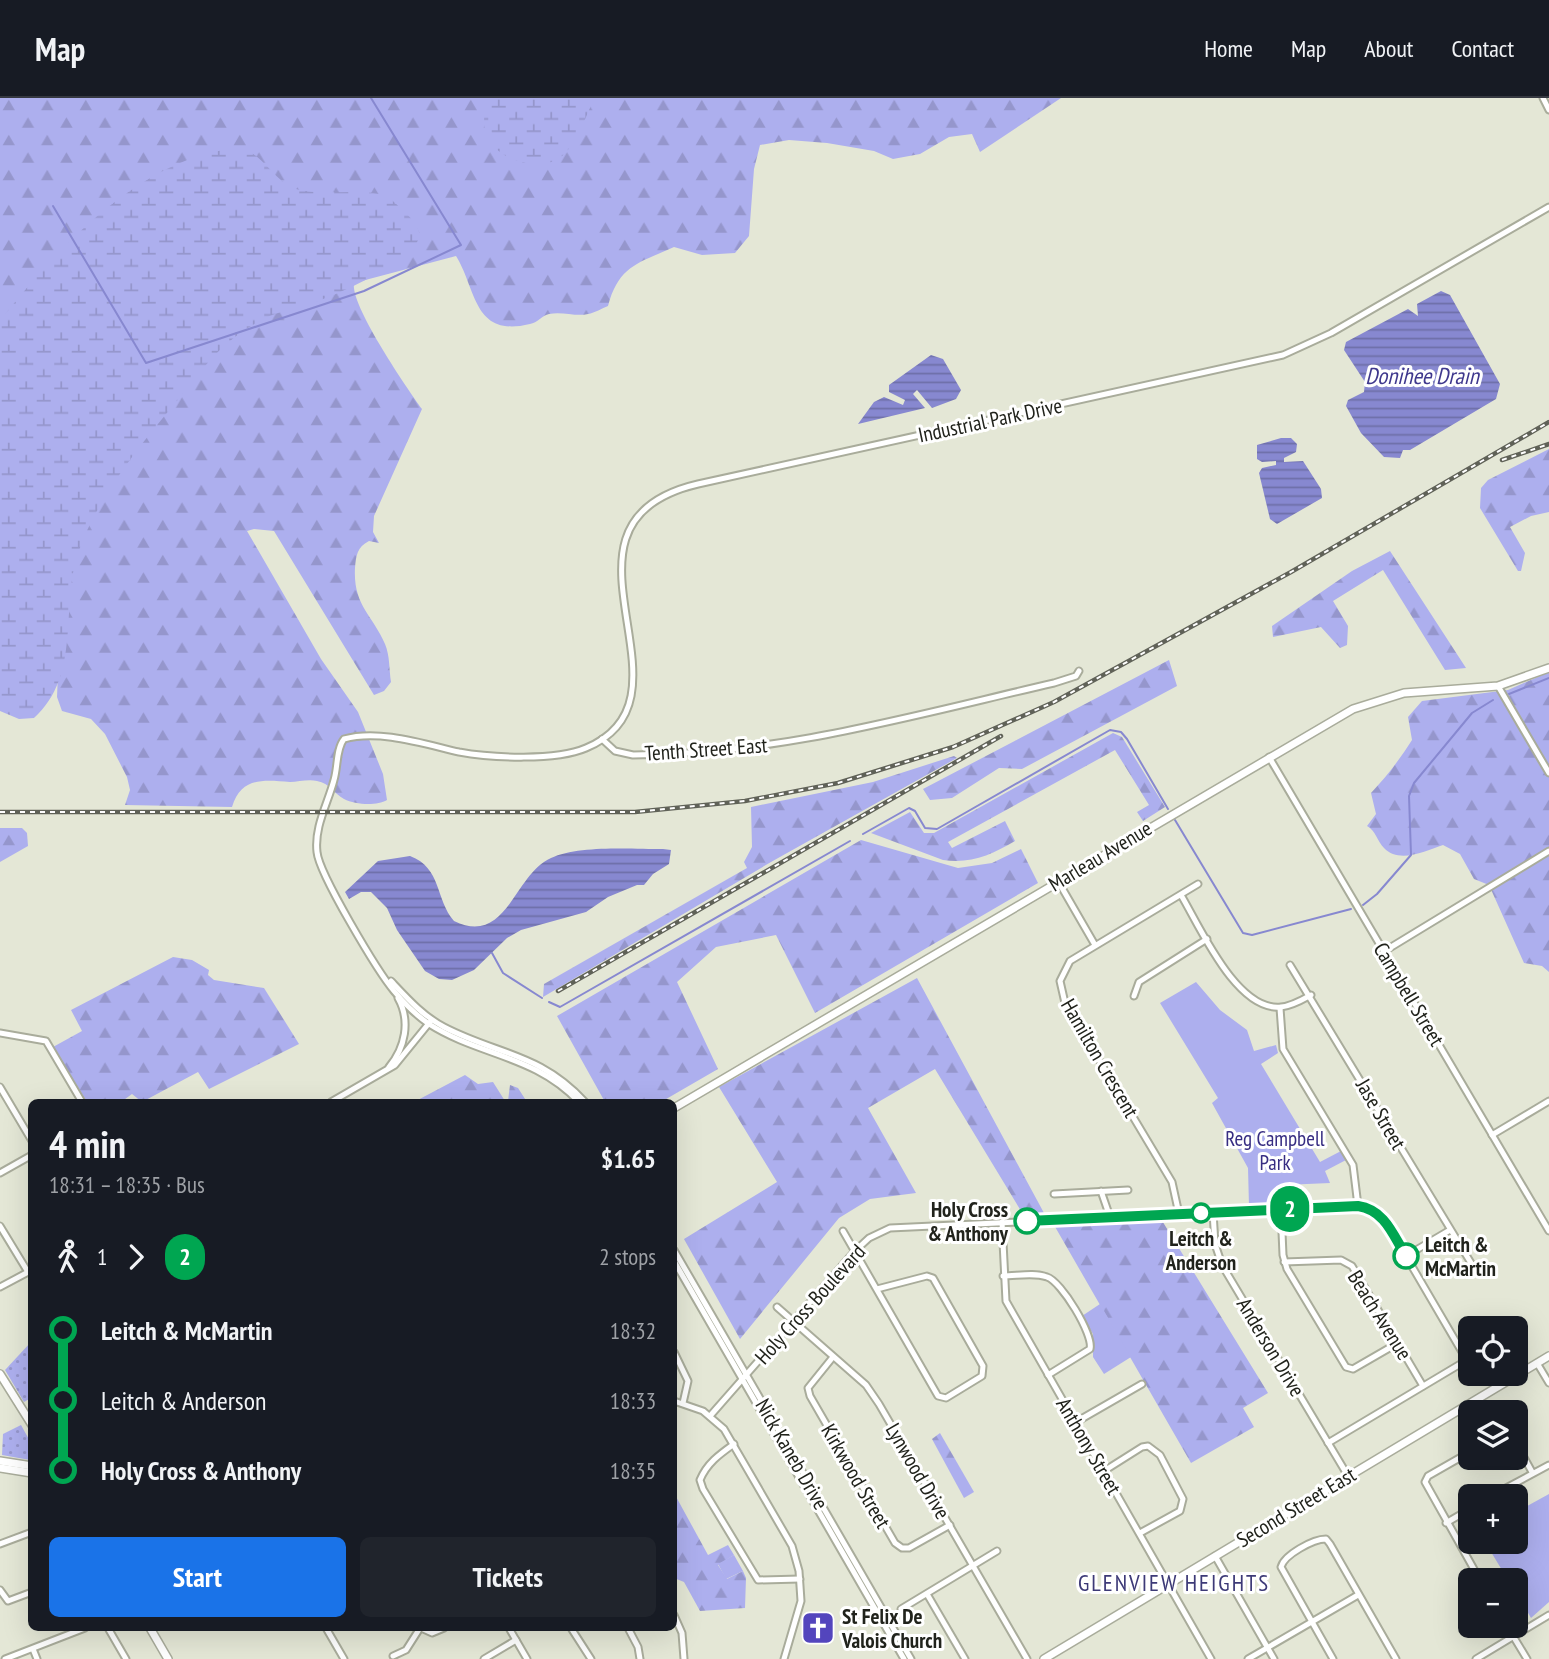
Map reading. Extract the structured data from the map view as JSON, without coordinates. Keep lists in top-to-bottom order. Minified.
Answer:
{"streets":{"main road":["Marleau Avenue","Second Street East"],"street":["Industrial Park Drive","Tenth Street East","Campbell Street","Hamilton Crescent","Jase Street","Holy Cross Boulevard","Beach Avenue","Anderson Drive","Anthony Street","Nick Kaneb Drive","Lynwood Drive","Kirkwood Street"]},"crossings":[["Industrial Park Drive","Tenth Street East"],["Marleau Avenue","Campbell Street"],["Hamilton Crescent","Holy Cross Boulevard"],["Holy Cross Boulevard","Anderson Drive"],["Holy Cross Boulevard","Anthony Street"],["Holy Cross Boulevard","Nick Kaneb Drive"],["Holy Cross Boulevard","Lynwood Drive"],["Anderson Drive","Second Street East"],["Anthony Street","Second Street East"],["Lynwood Drive","Kirkwood Street"]],"districts":["GLENVIEW HEIGHTS"],"water":["Donihee Drain"],"parks":["Reg Campbell Park"],"places":{"other":["Leitch & Anderson","Holy Cross & Anthony","Leitch & McMartin"],"church":["St Felix De Valois Church"]},"lines":["bus line 2"],"page":{"header":"Map","nav":["Home","Map","About","Contact"],"on_map":"2","heading":["4 min","18:31 – 18:35 · Bus","$1.65"],"legs":["1","2","2 stops"],"list":[{"name":"Leitch & McMartin","value":"18:32"},{"name":"Leitch & Anderson","value":"18:33"},{"name":"Holy Cross & Anthony","value":"18:35"}],"map_buttons":["+","−"],"buttons":["Start","Tickets"]}}
